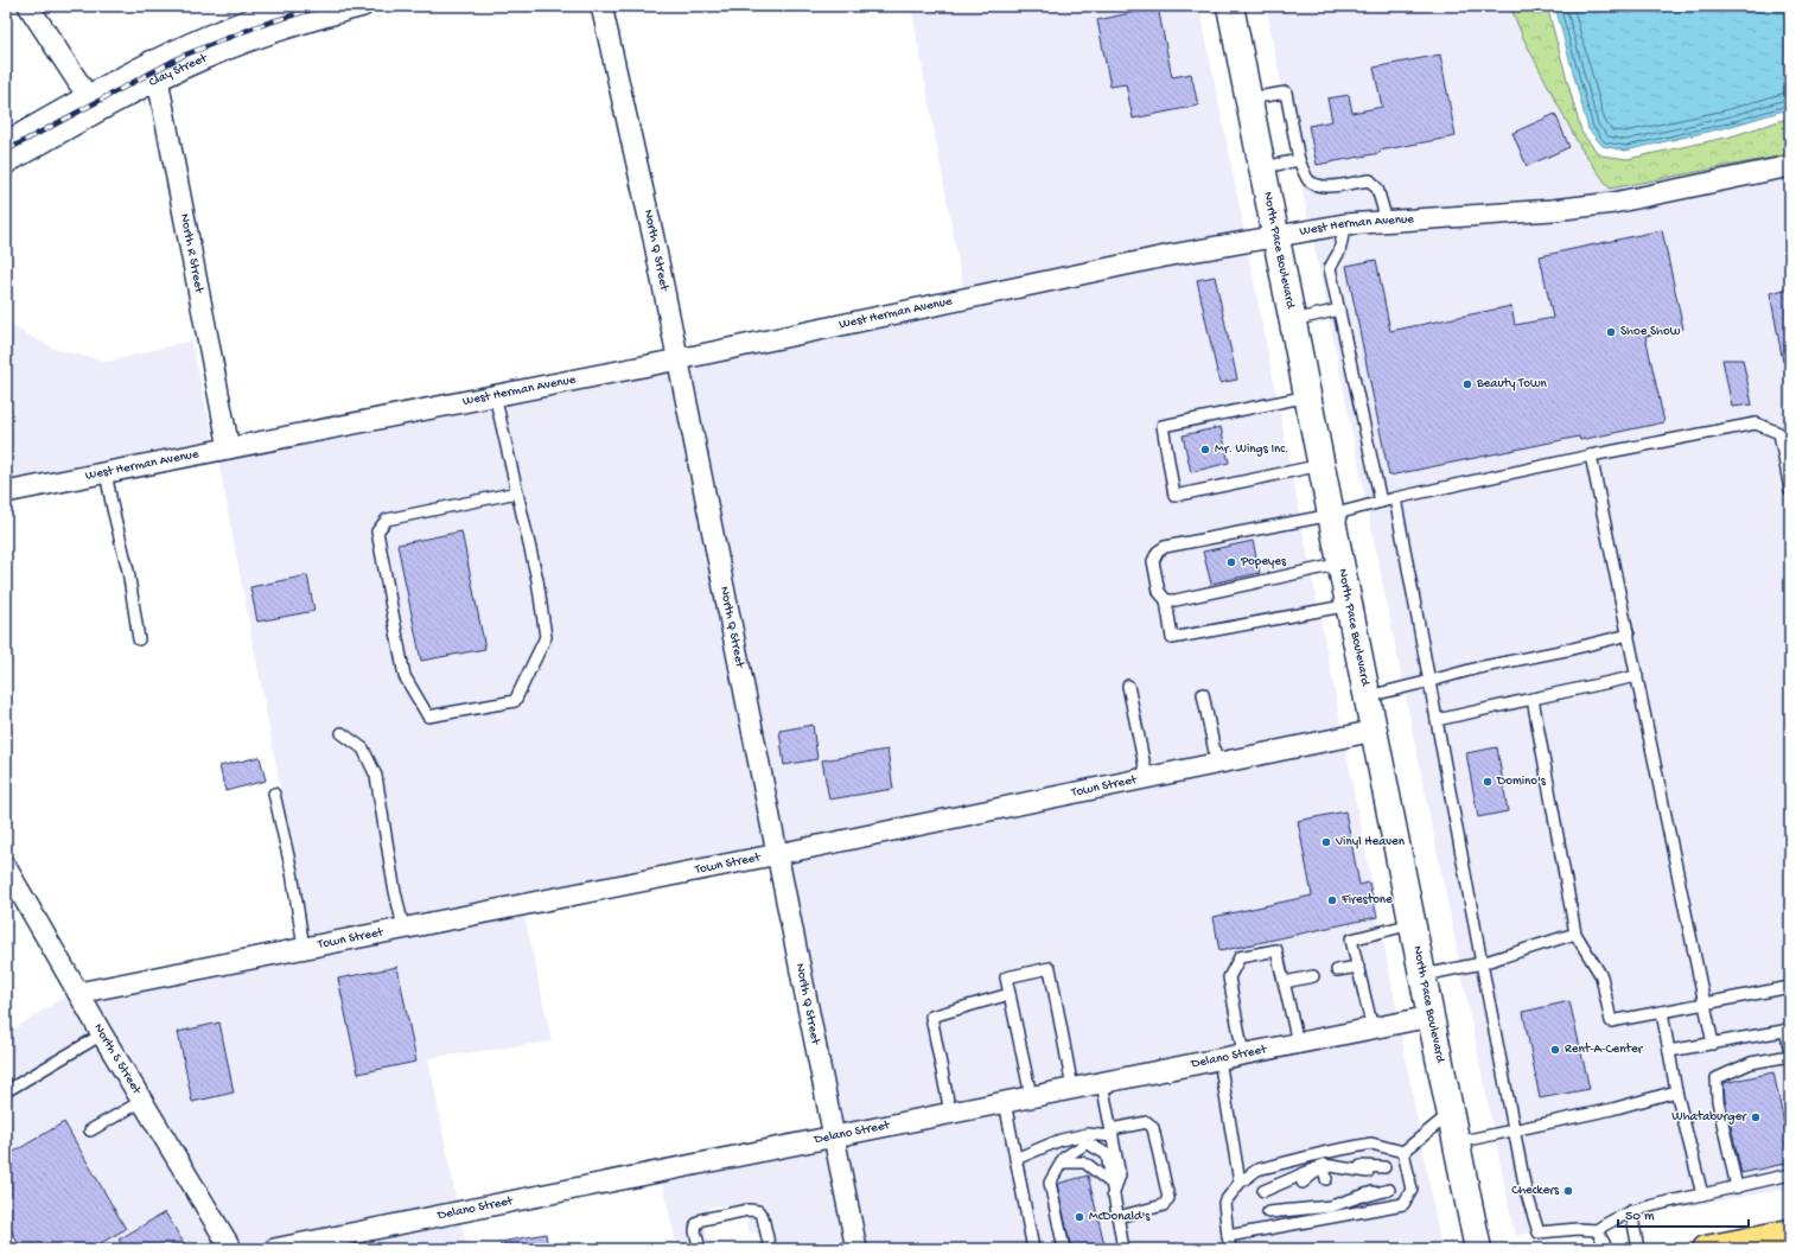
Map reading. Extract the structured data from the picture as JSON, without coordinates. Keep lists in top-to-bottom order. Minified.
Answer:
{"streets":{"main road":["North Pace Boulevard"],"street":["Clay Street","West Herman Avenue","North Q Street","North R Street","Town Street","Delano Street","North S Street"]},"crossings":[["Clay Street","North R Street"],["West Herman Avenue","North Q Street"],["West Herman Avenue","North Pace Boulevard"],["West Herman Avenue","North R Street"],["North Q Street","Town Street"],["North Q Street","Delano Street"],["North Pace Boulevard","Town Street"],["North Pace Boulevard","Delano Street"],["Town Street","North S Street"]],"places":["Shoe Show","Beauty Town","Mr. Wings Inc.","Popeyes","Domino's","Vinyl Heaven","Firestone","Rent-A-Center","Whataburger","Checkers","McDonald's"],"scale_bar":"50 m"}
